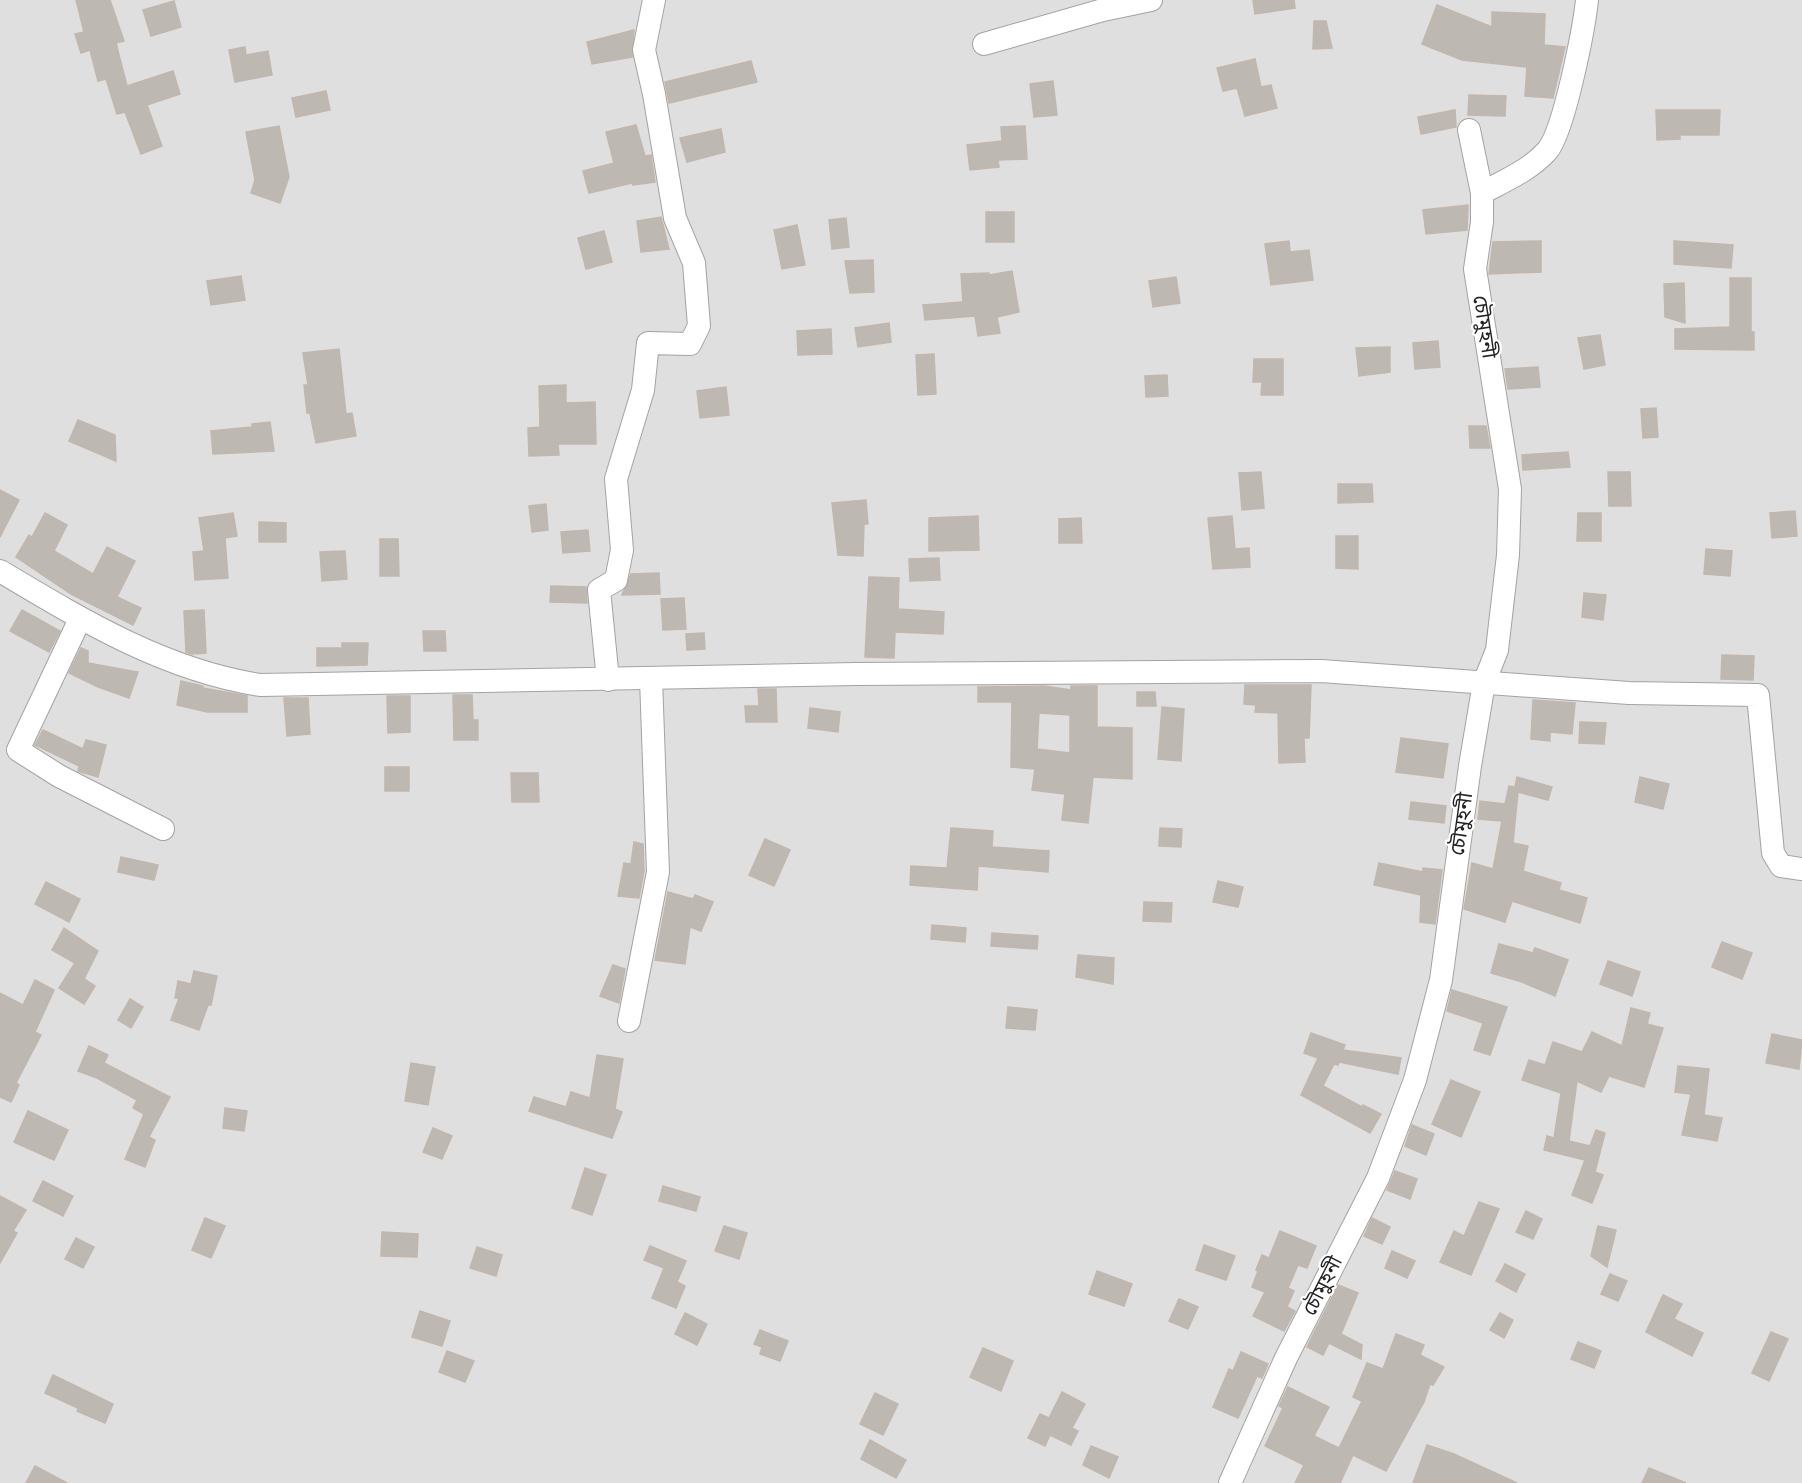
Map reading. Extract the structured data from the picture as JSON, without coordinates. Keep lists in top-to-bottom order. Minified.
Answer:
{"streets":{"street":["চৌমুহনী"]}}
